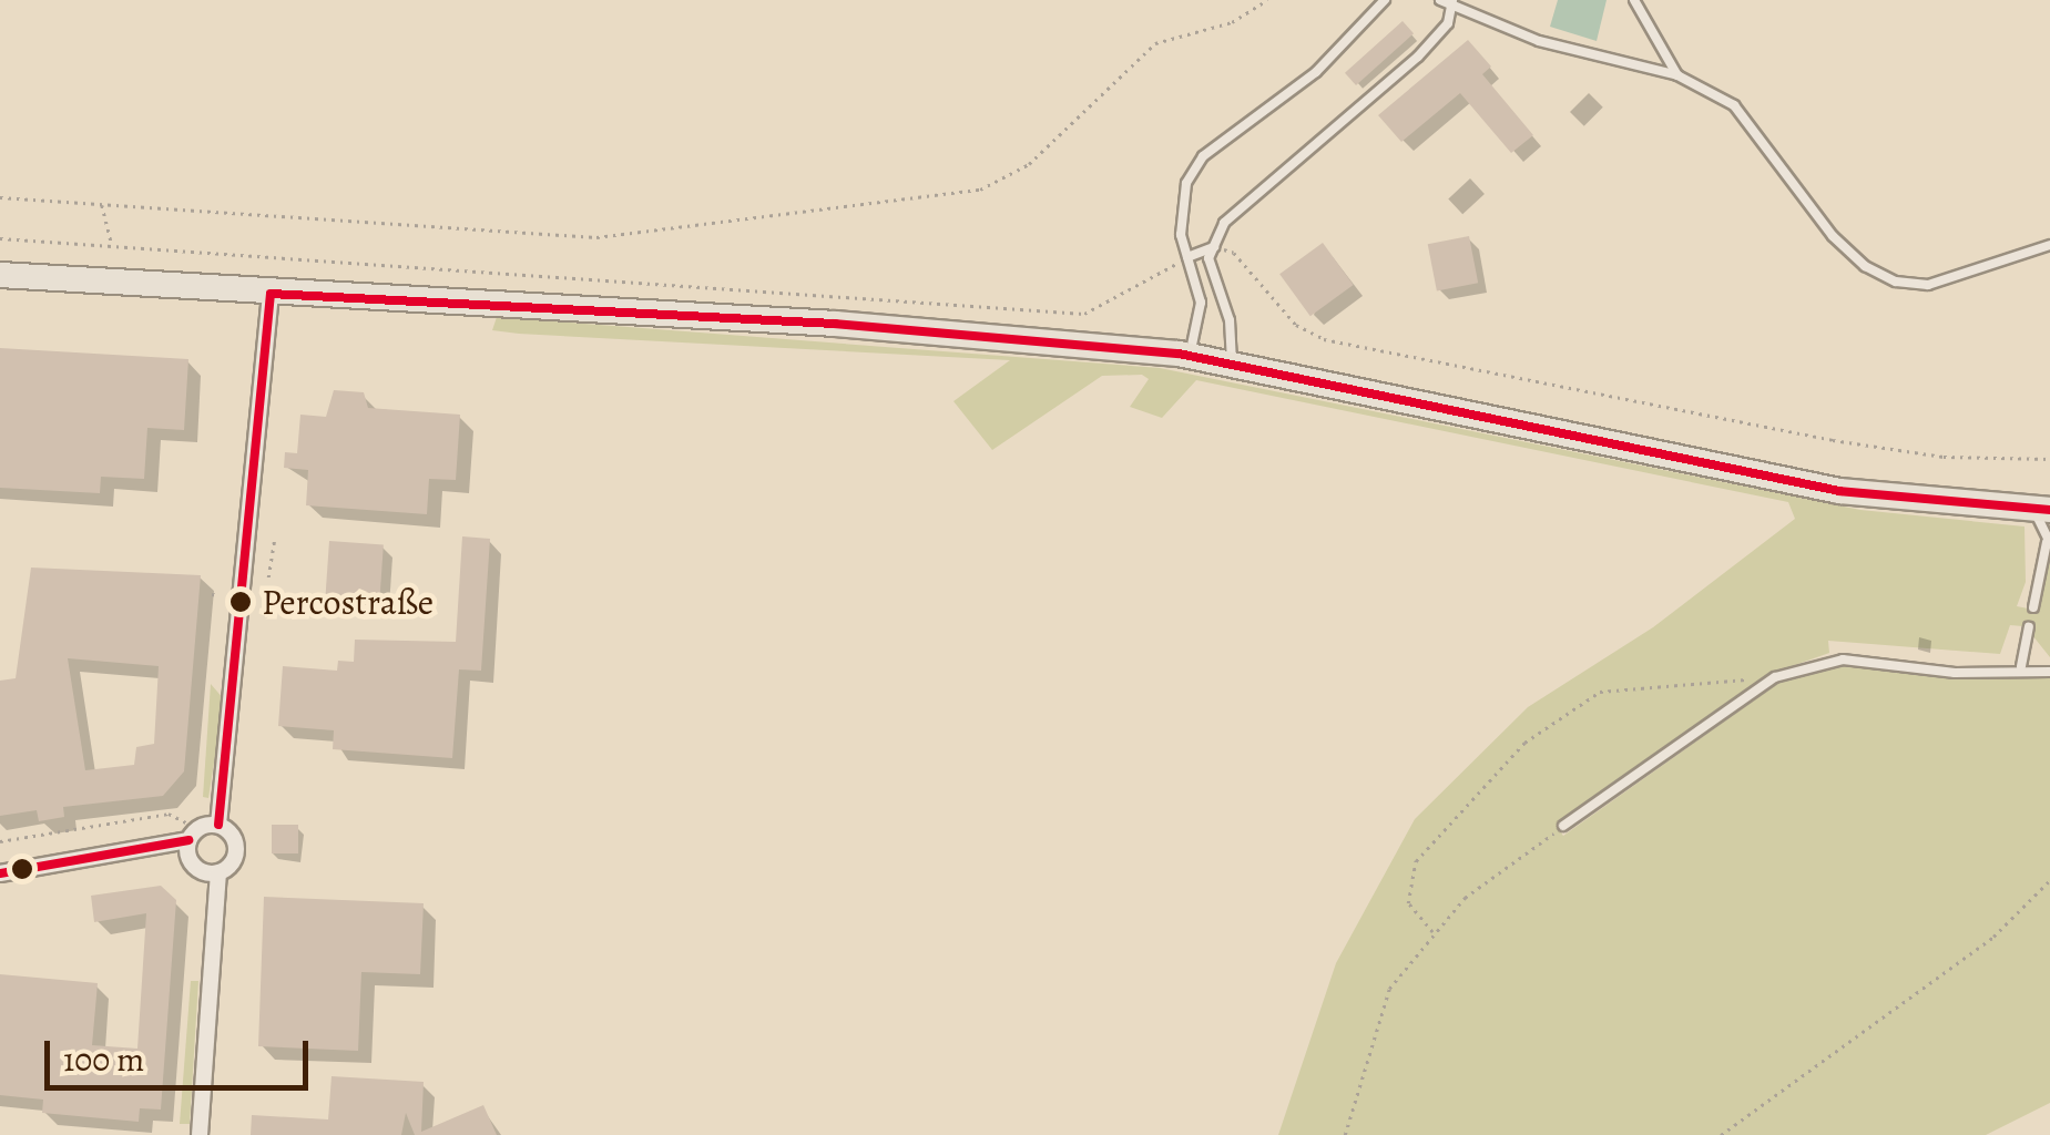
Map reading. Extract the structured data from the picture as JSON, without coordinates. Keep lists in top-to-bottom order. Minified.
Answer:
{"places":["Percostraße"],"scale_bar":"100 m"}
